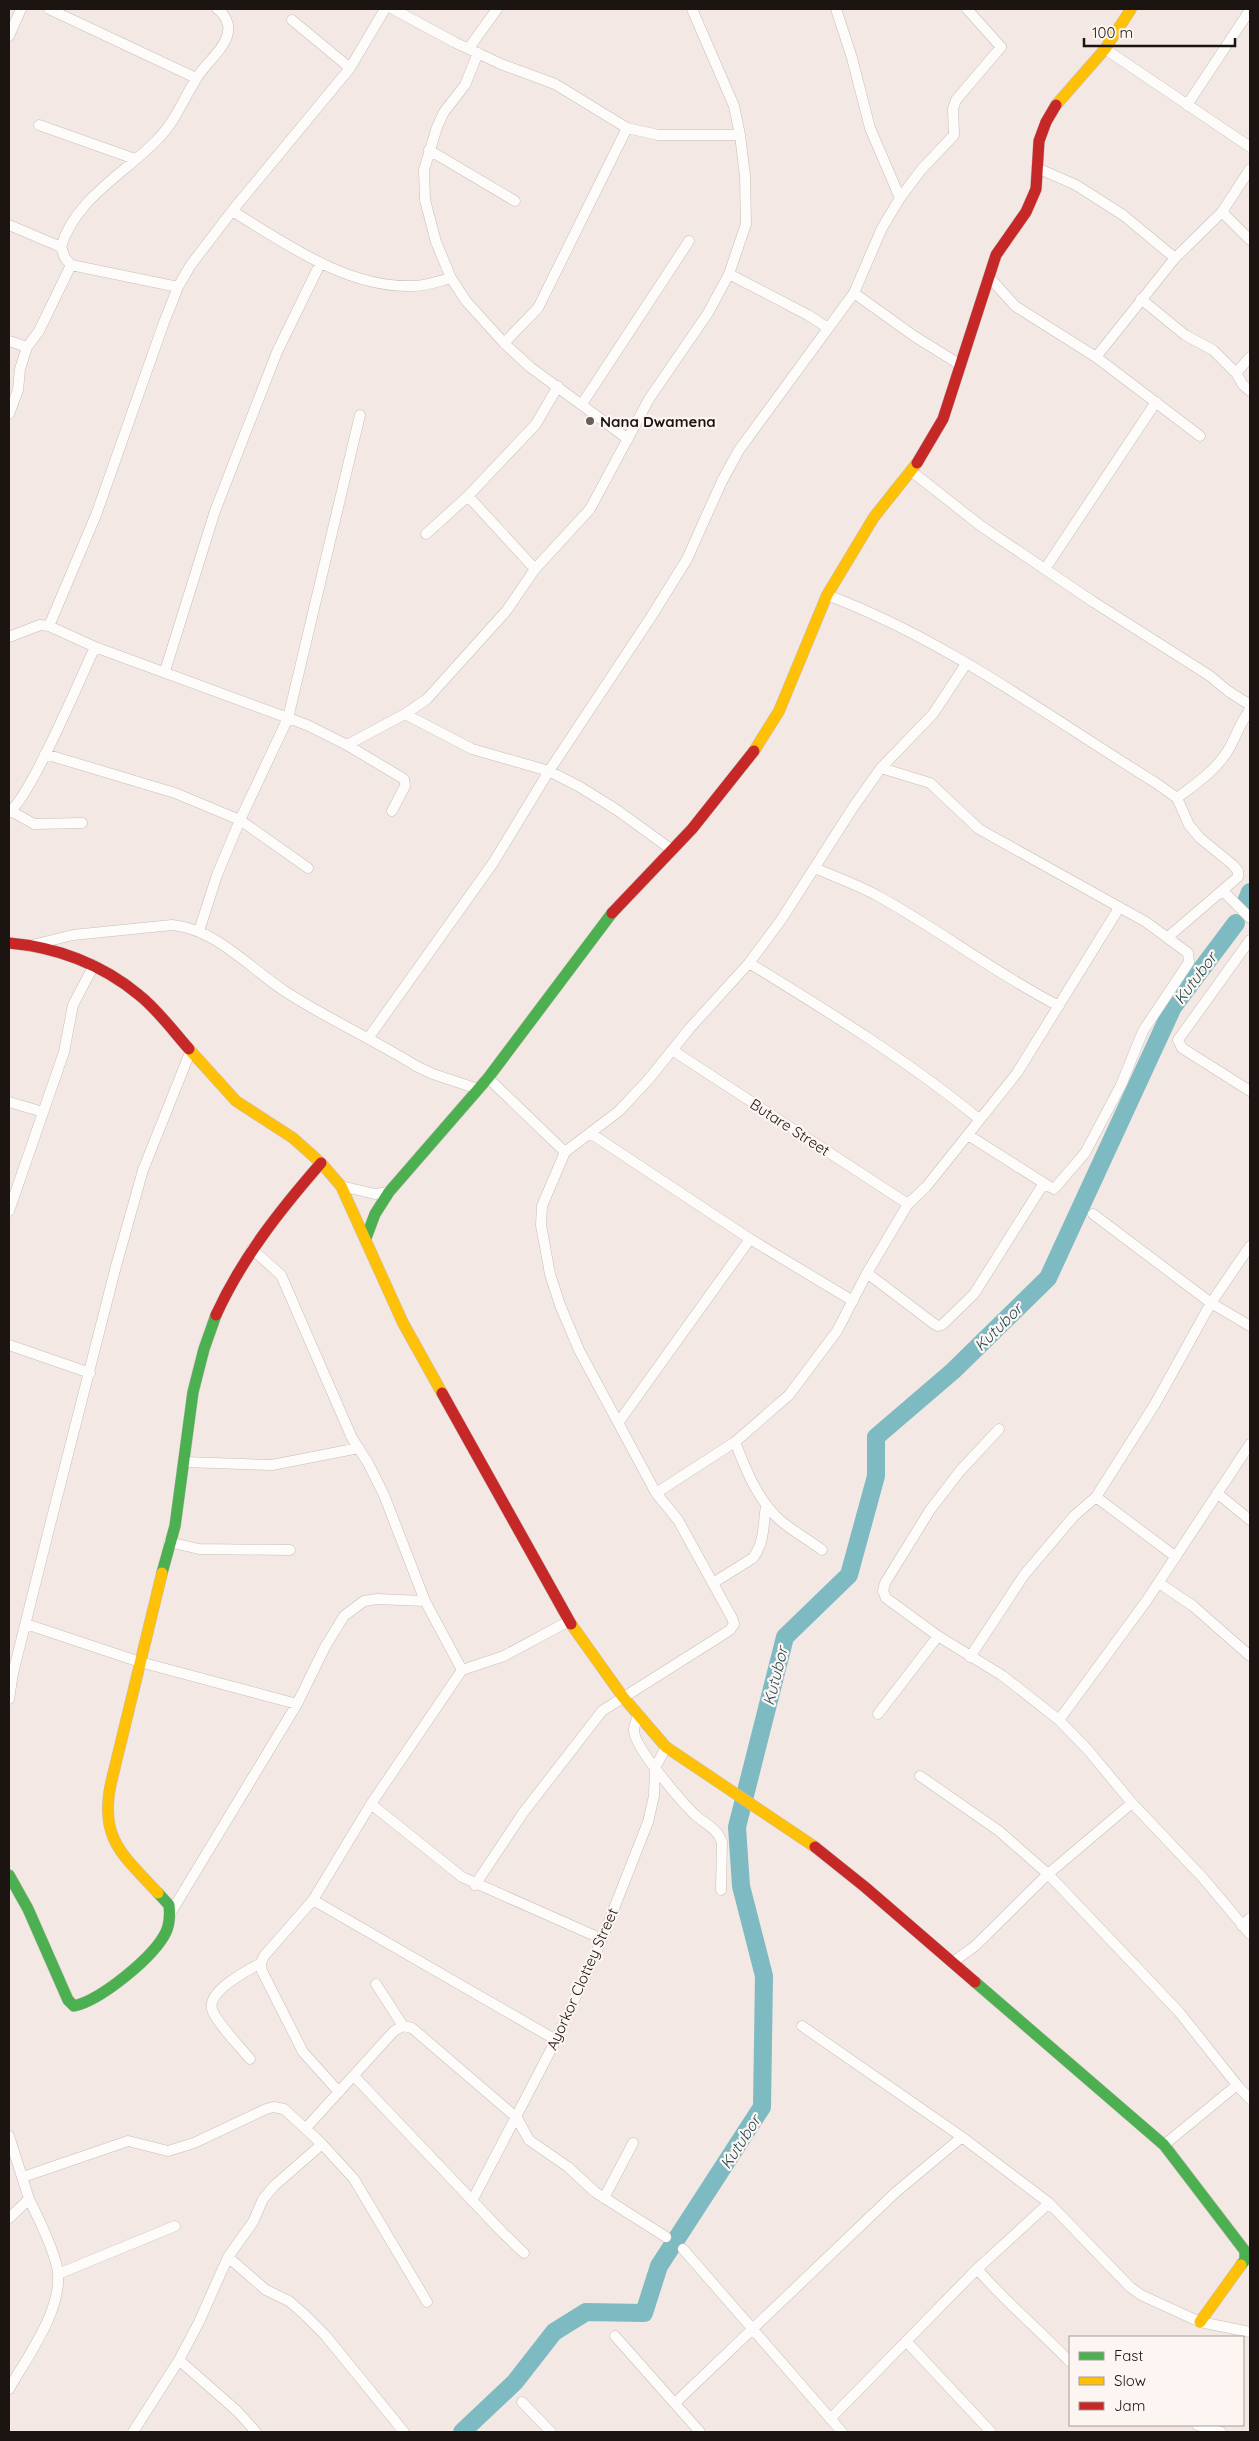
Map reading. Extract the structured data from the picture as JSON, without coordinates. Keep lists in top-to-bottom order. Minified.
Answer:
{"streets":{"street":["Butare Street","Ayorkor Clottey Street"]},"water":["Kutubor"],"places":["Nana Dwamena"],"legend":["Fast","Slow","Jam"],"scale_bar":"100 m"}
